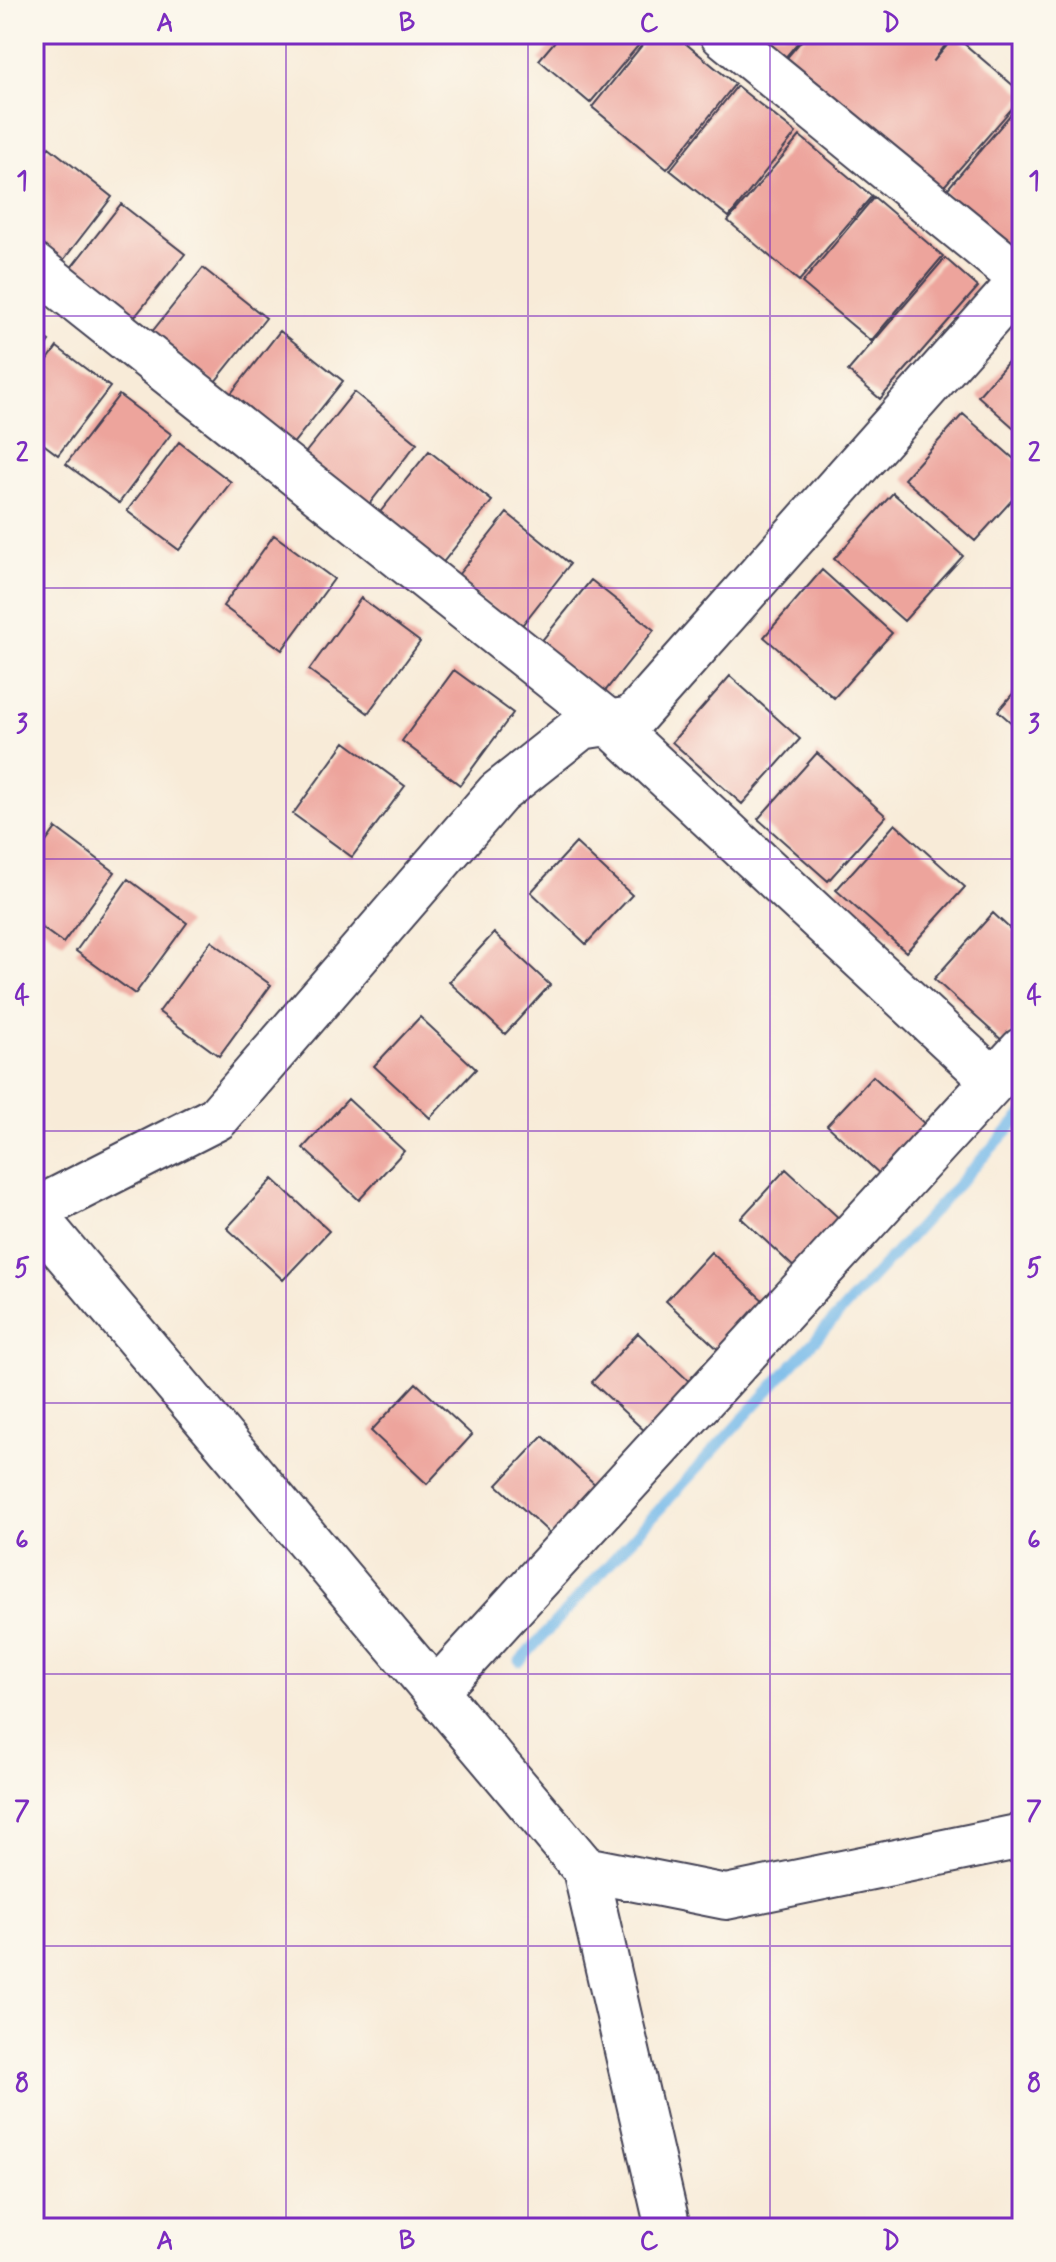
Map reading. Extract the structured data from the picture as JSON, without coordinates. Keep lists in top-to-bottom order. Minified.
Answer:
{"grid":{"columns":["A","B","C","D"],"rows":["1","2","3","4","5","6","7","8"]}}
